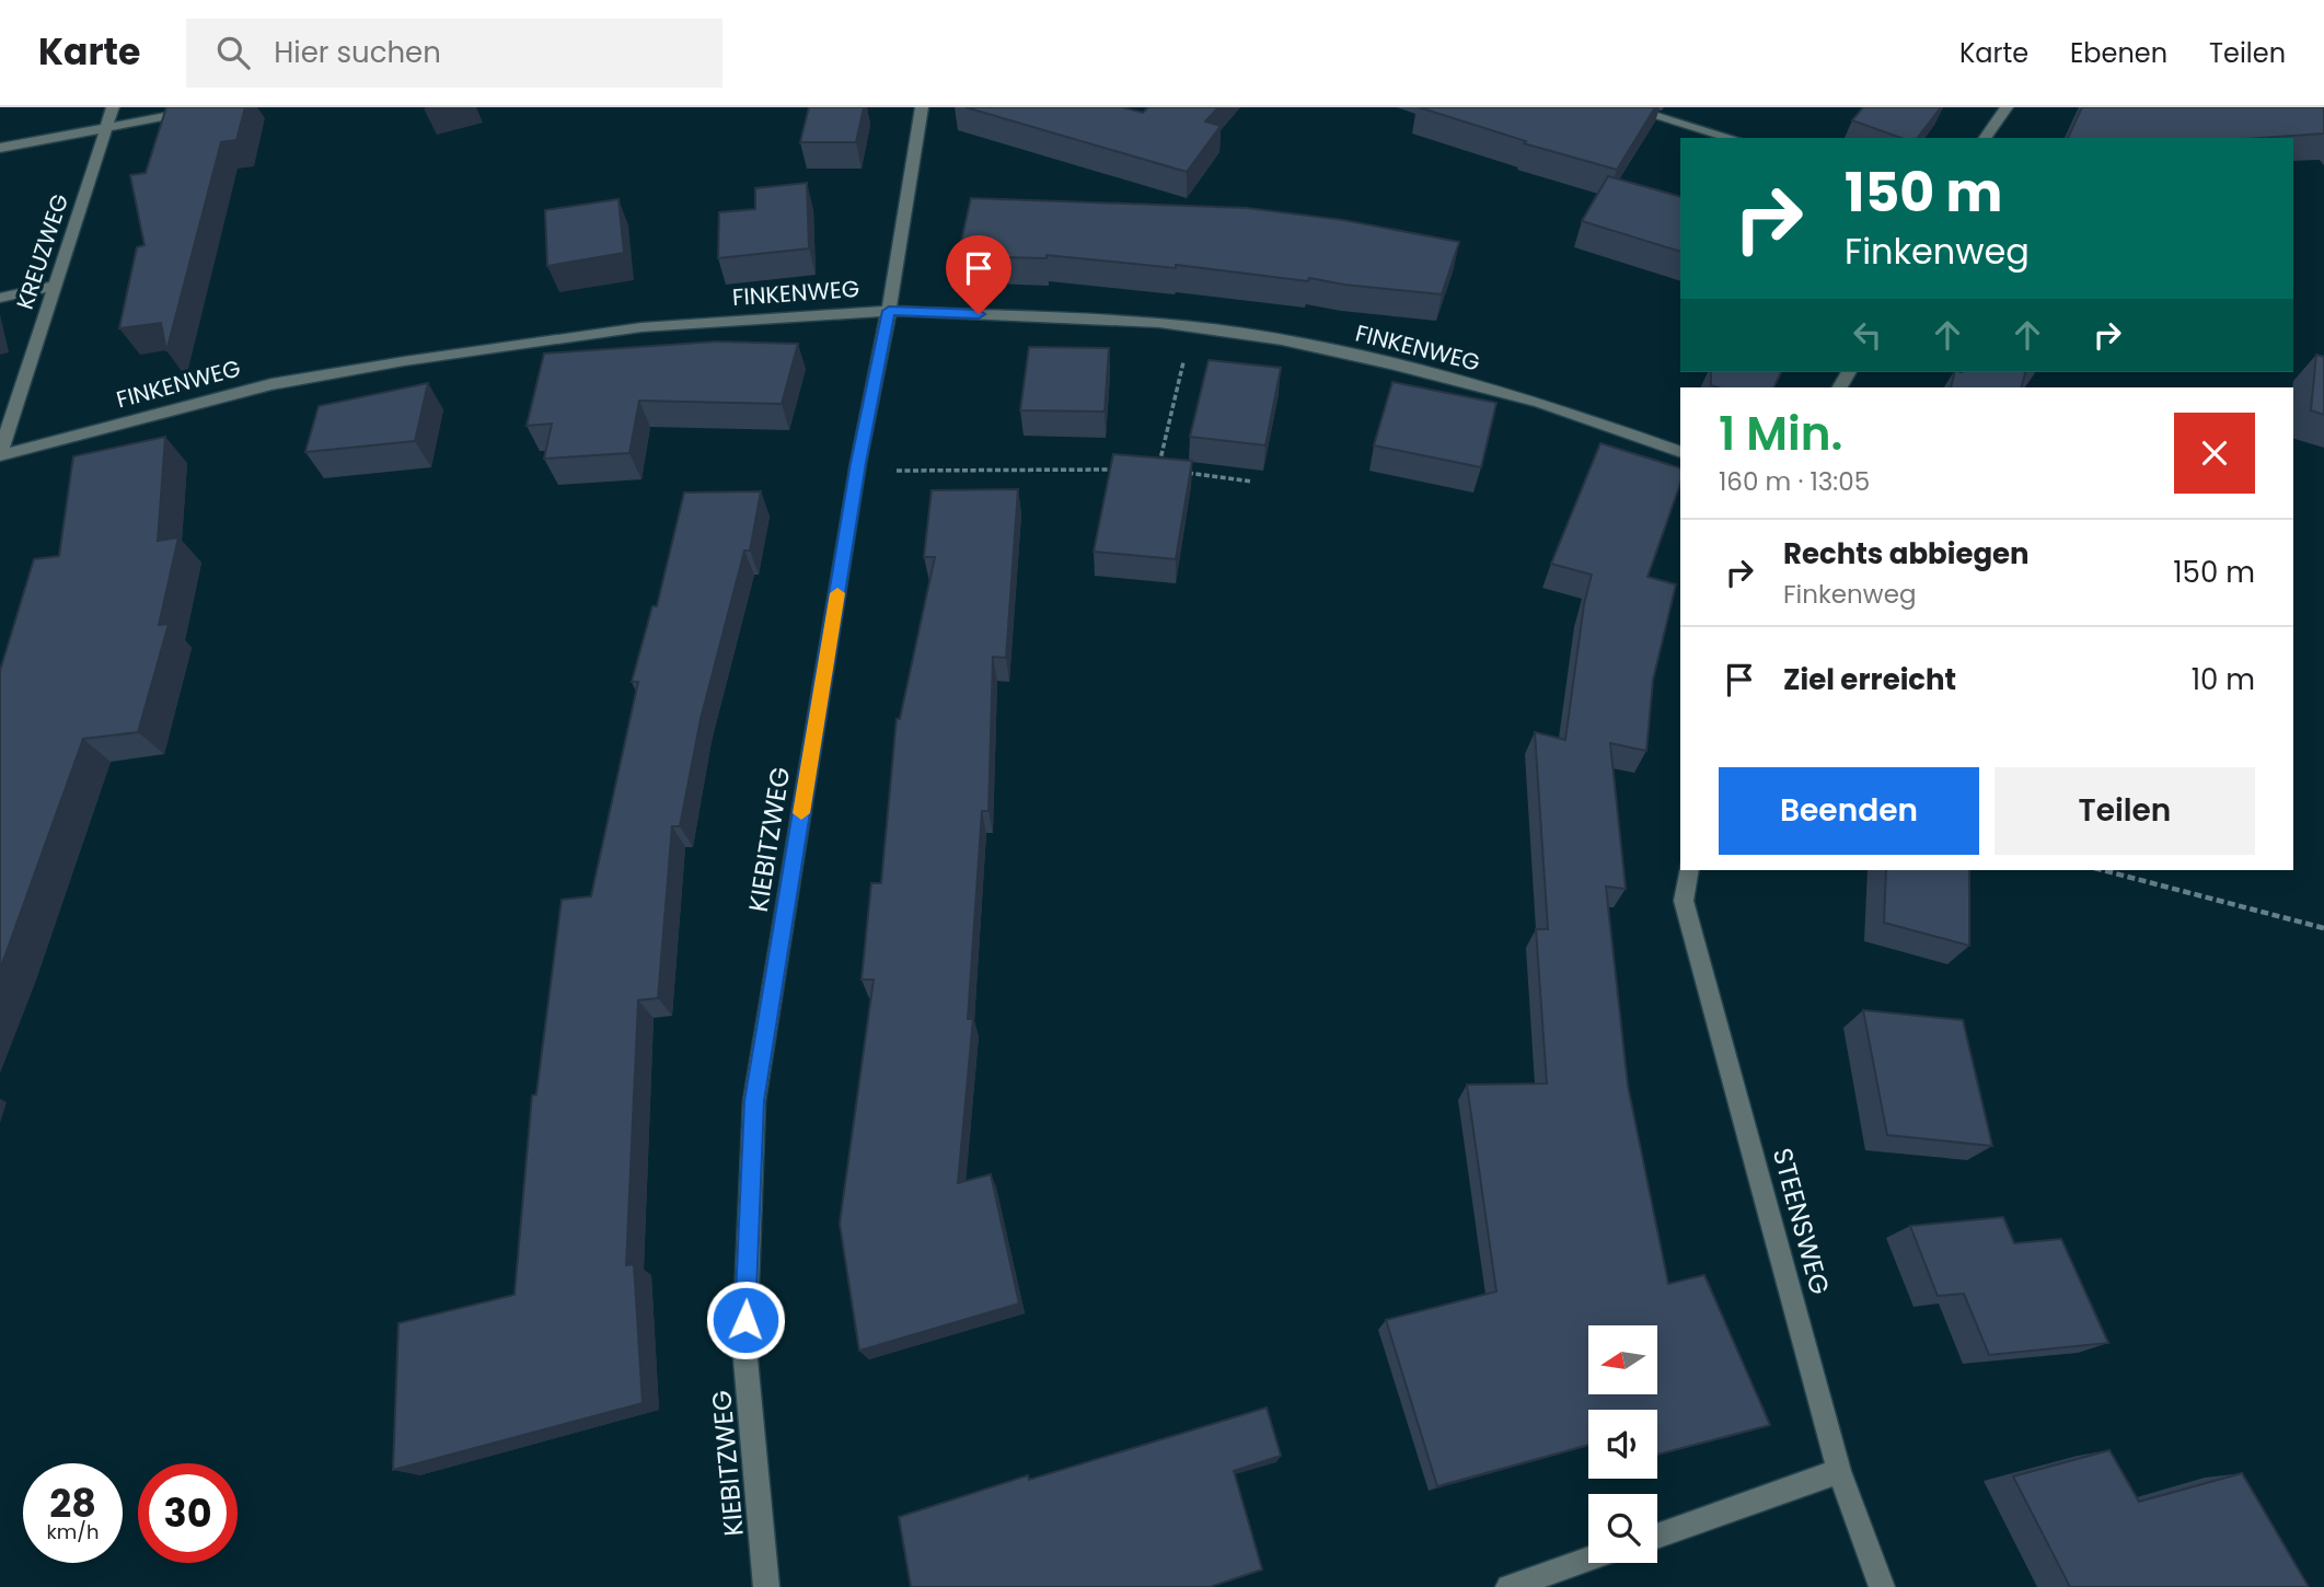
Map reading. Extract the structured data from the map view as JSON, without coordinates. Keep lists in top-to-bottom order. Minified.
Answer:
{"streets":{"street":["KREUZWEG","FINKENWEG","KIEBITZWEG","STEENSWEG"]},"crossings":[["KREUZWEG","FINKENWEG"],["FINKENWEG","KIEBITZWEG"]],"north":"left","page":{"header":"Karte","search":"Hier suchen","nav":["Karte","Ebenen","Teilen"],"turn":["150 m","Finkenweg"],"heading":["1 Min.","160 m · 13:05"],"list":[{"name":"Rechts abbiegen","note":"Finkenweg","value":"150 m"},{"name":"Ziel erreicht","value":"10 m"}],"buttons":["Beenden","Teilen"],"speed":"28 km/h","limit":"30"}}
